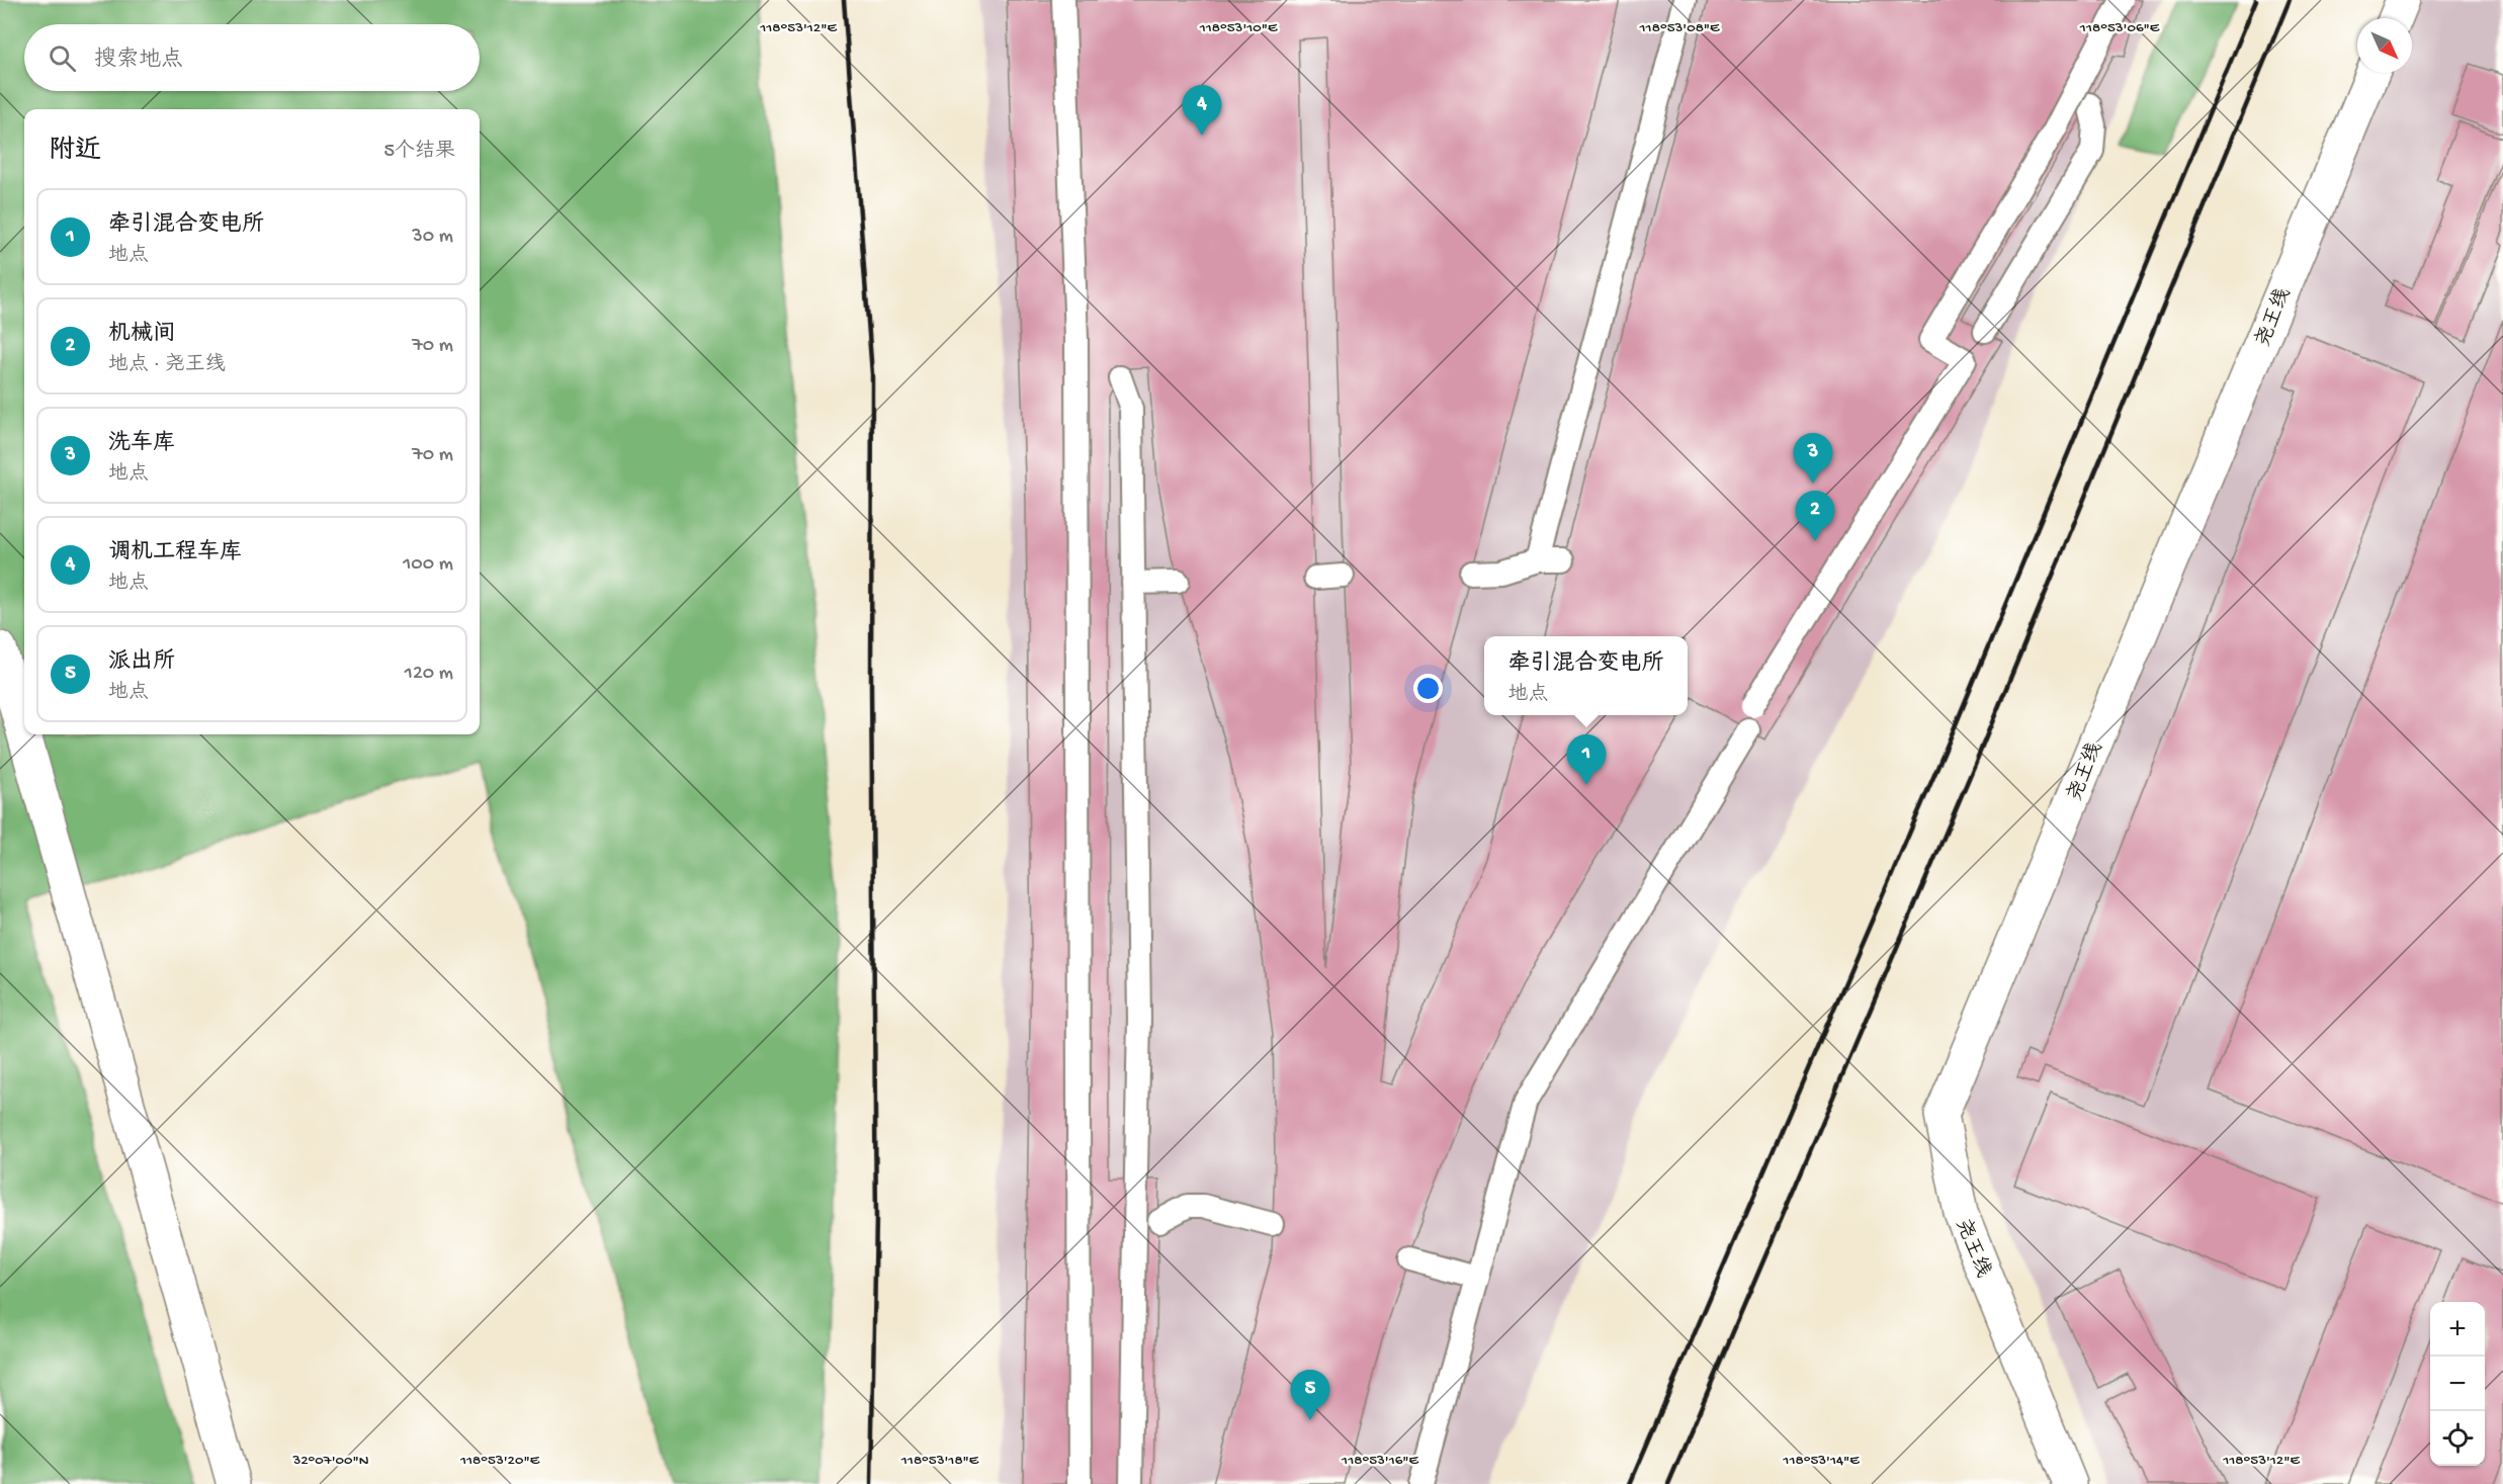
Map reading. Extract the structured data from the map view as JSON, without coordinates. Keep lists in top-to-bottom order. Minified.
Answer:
{"streets":{"street":["尧王线"]},"north":"bottom right","page":{"search":"搜索地点","pins":["4","3","2","1","5"],"heading":["附近","5个结果"],"list":[{"mark":"1","name":"牵引混合变电所","note":"地点","value":"30 m"},{"mark":"2","name":"机械间","note":"地点 · 尧王线","value":"70 m"},{"mark":"3","name":"洗车库","note":"地点","value":"70 m"},{"mark":"4","name":"调机工程车库","note":"地点","value":"100 m"},{"mark":"5","name":"派出所","note":"地点","value":"120 m"}],"popup":["牵引混合变电所","地点"],"map_buttons":["+","−"]},"coordinates":["118°53'12\"E","118°53'10\"E","118°53'08\"E","118°53'06\"E","32°07'00\"N","118°53'20\"E","118°53'18\"E","118°53'16\"E","118°53'14\"E"]}
